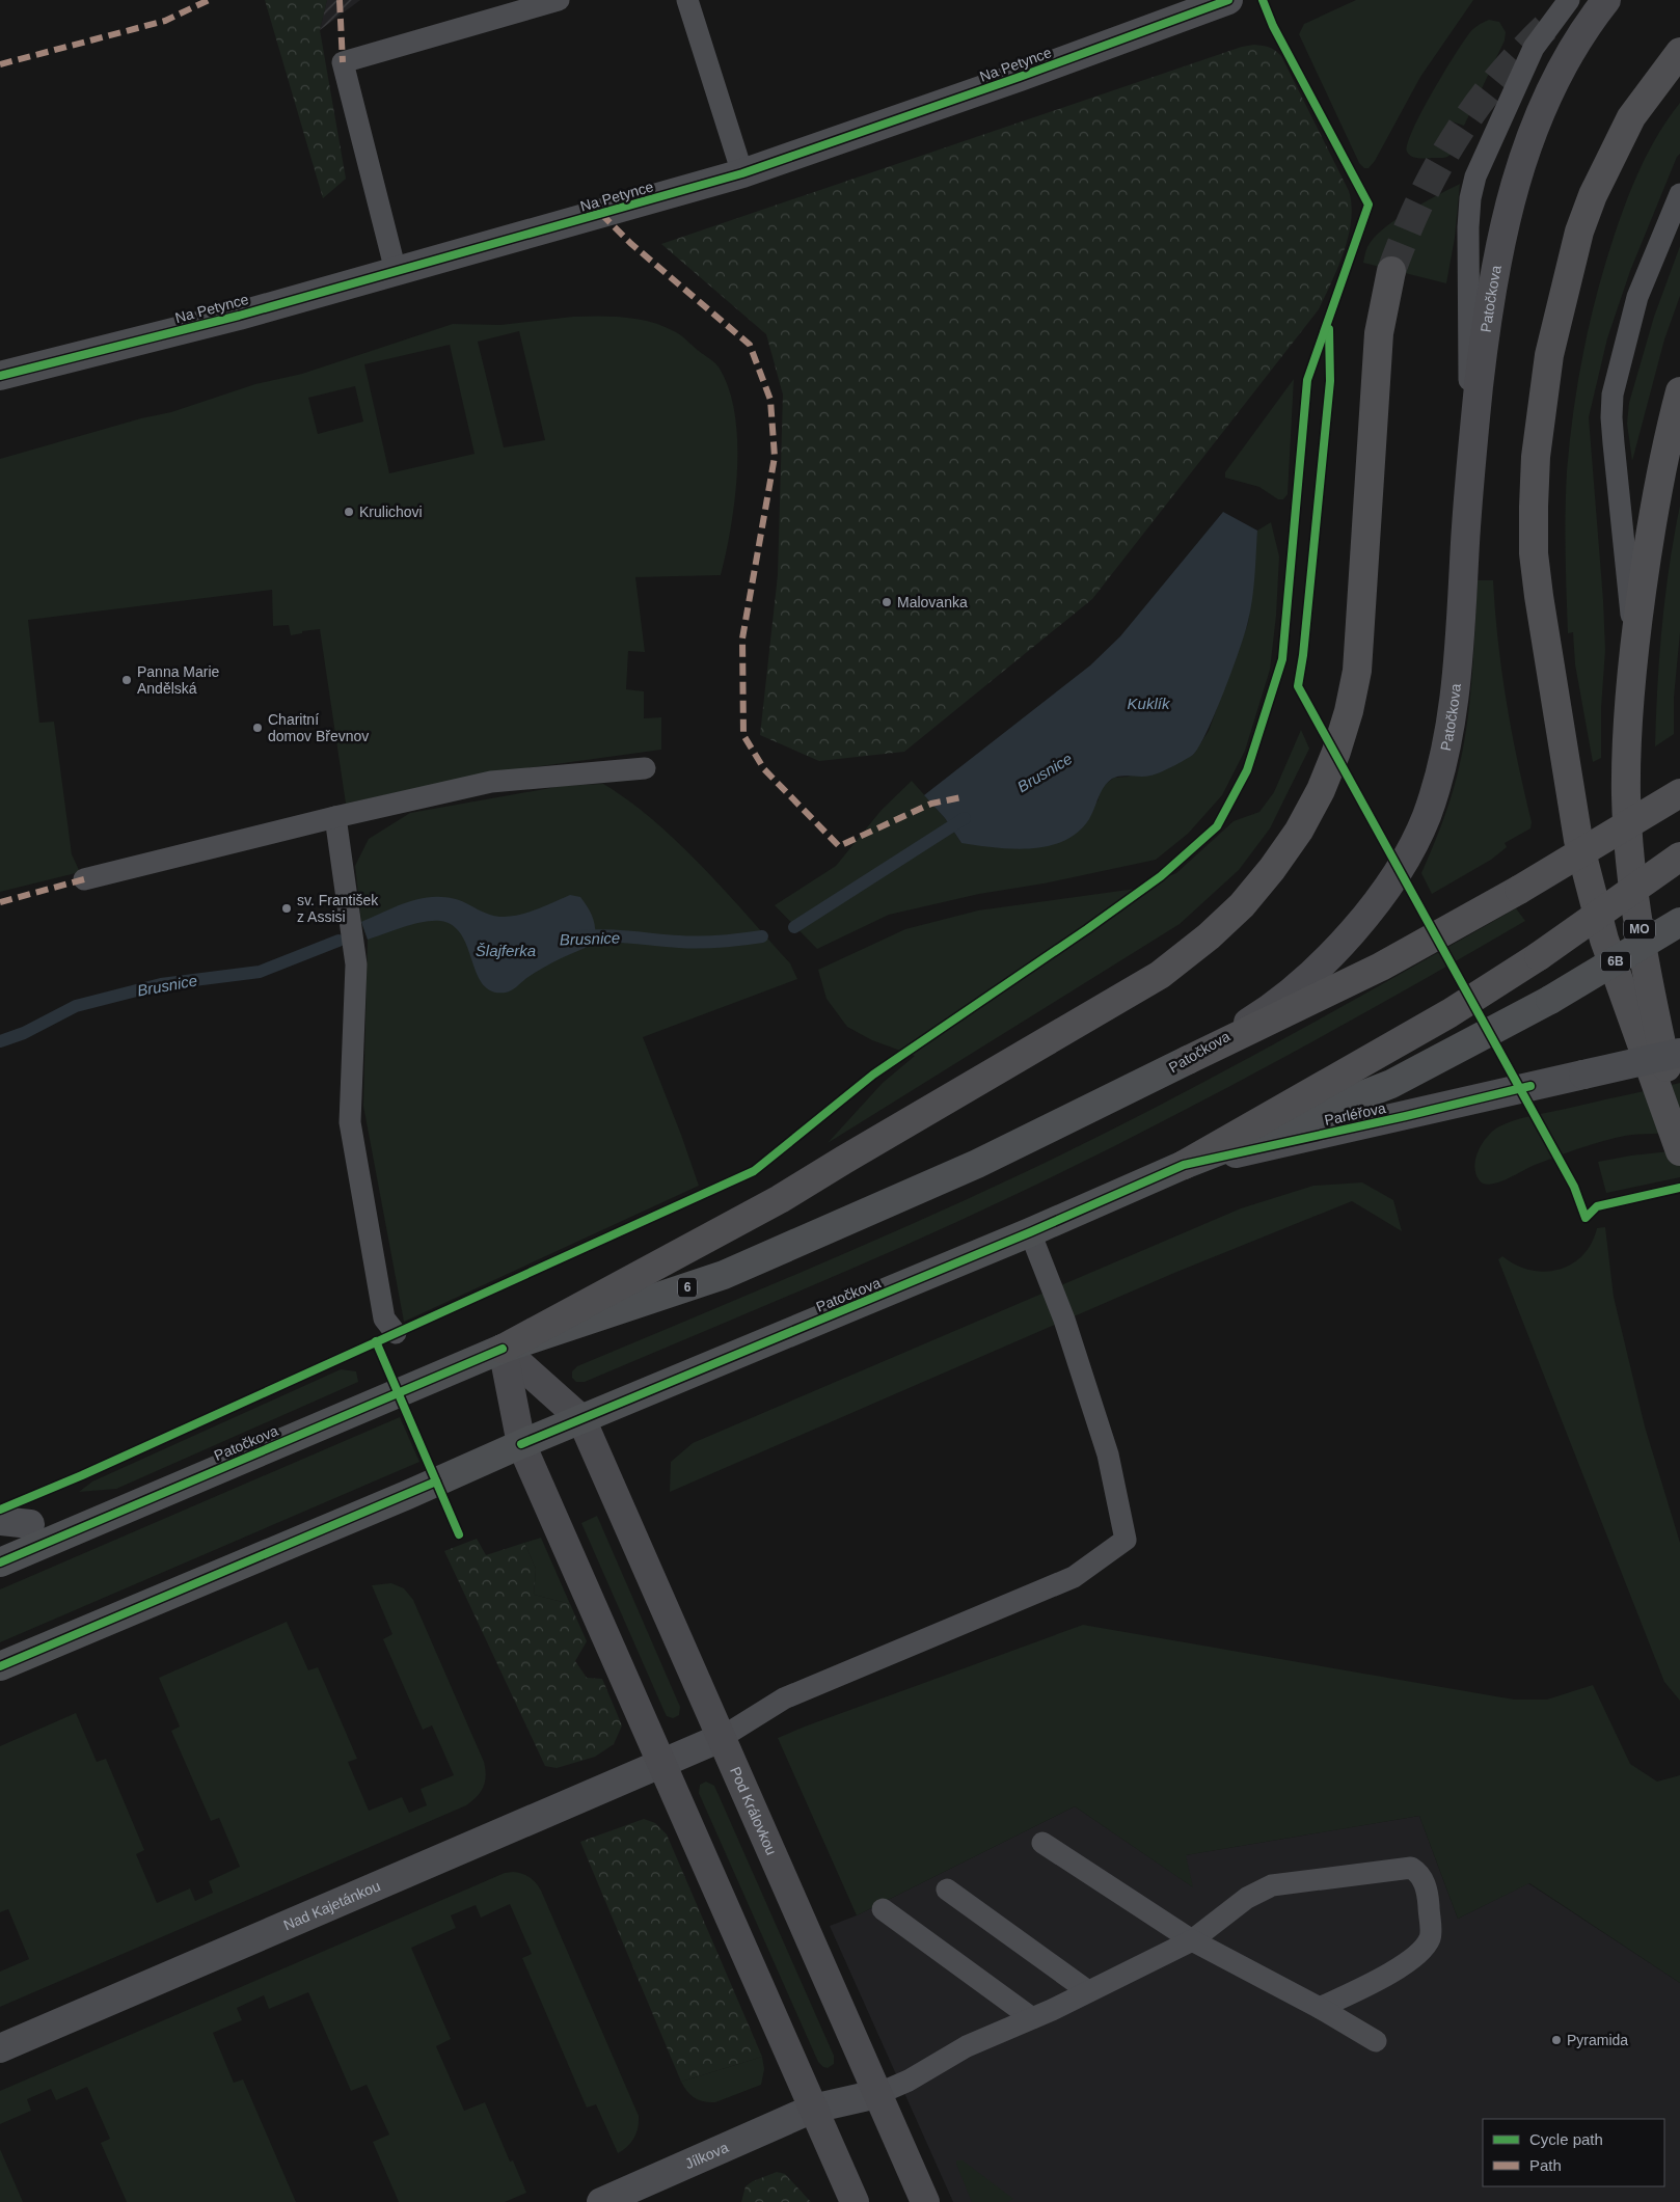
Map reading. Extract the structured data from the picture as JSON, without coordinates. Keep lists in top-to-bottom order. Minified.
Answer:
{"streets":{"highway":["MO"],"main road":["Patočkova","6B","6","Pod Královkou"],"street":["Na Petynce","Parléřova","Nad Kajetánkou","Jílkova"]},"crossings":[["Patočkova","Parléřova"],["Patočkova","Pod Královkou"],["Pod Královkou","Nad Kajetánkou"],["Pod Královkou","Jílkova"]],"water":["Kuklík","Brusnice","Šlajferka"],"places":["Krulichovi","Malovanka","Panna Marie Andělská","Charitní domov Břevnov","sv. František z Assisi","Pyramida"],"legend":["Cycle path","Path"]}
